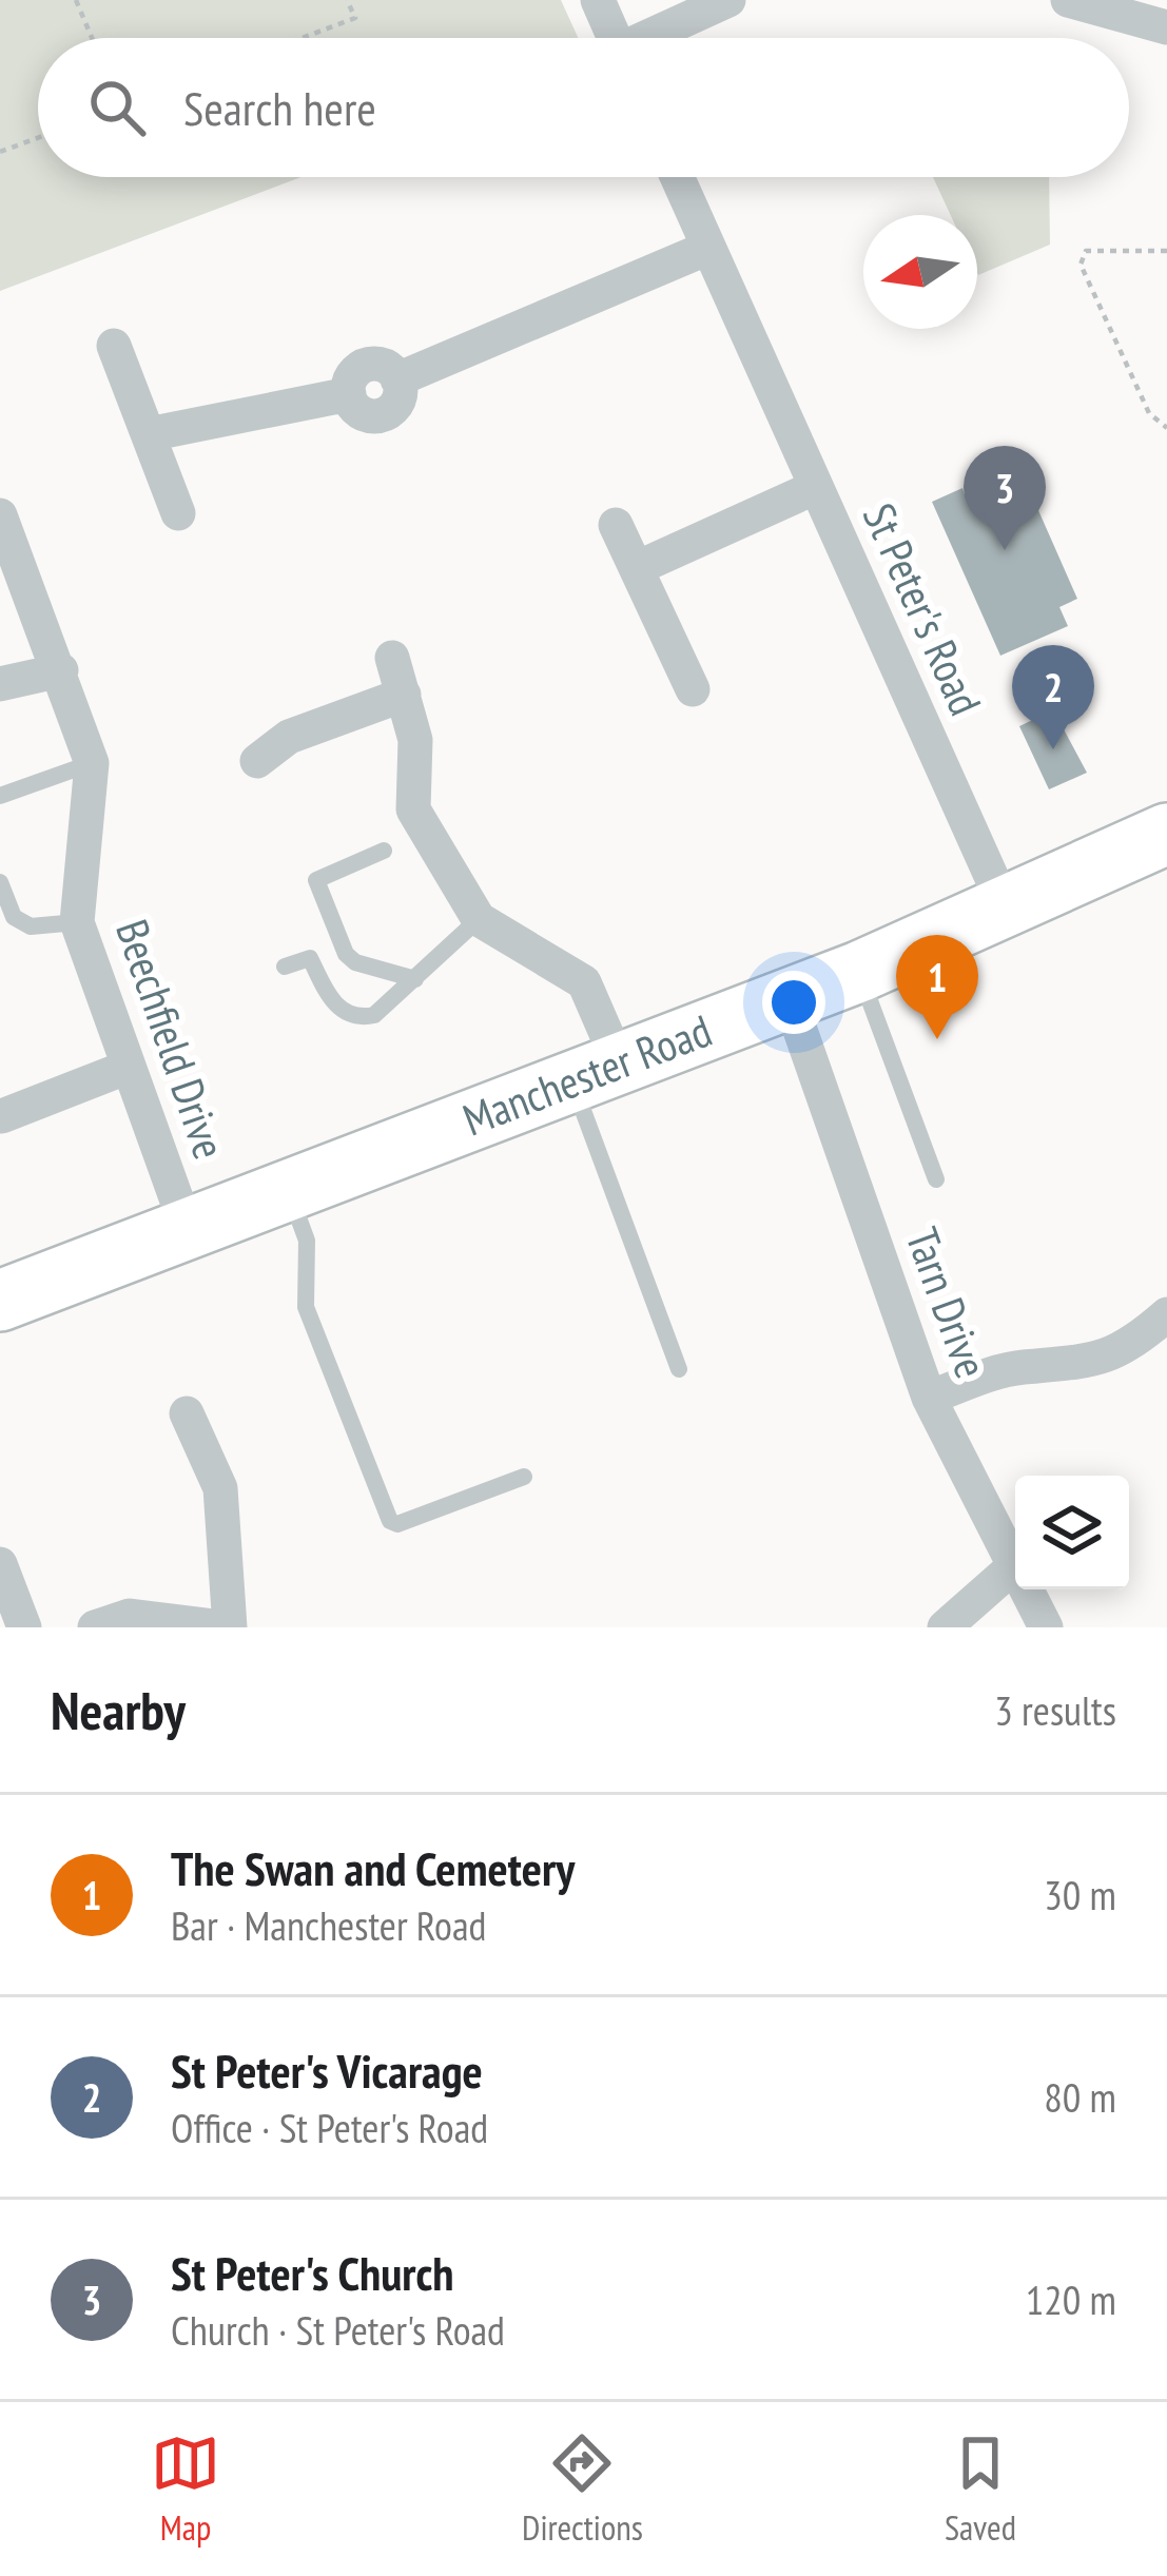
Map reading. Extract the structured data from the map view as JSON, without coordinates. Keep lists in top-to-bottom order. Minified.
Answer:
{"streets":{"highway":["Manchester Road"],"street":["St Peter's Road","Beechfield Drive","Tarn Drive"]},"crossings":[["St Peter's Road","Manchester Road"],["Beechfield Drive","Manchester Road"],["Manchester Road","Tarn Drive"]],"north":"left","page":{"search":"Search here","pins":["3","2","1"],"heading":["Nearby","3 results"],"list":[{"mark":"1","name":"The Swan and Cemetery","note":"Bar · Manchester Road","value":"30 m"},{"mark":"2","name":"St Peter's Vicarage","note":"Office · St Peter's Road","value":"80 m"},{"mark":"3","name":"St Peter's Church","note":"Church · St Peter's Road","value":"120 m"}],"nav":["Map","Directions","Saved"]}}
